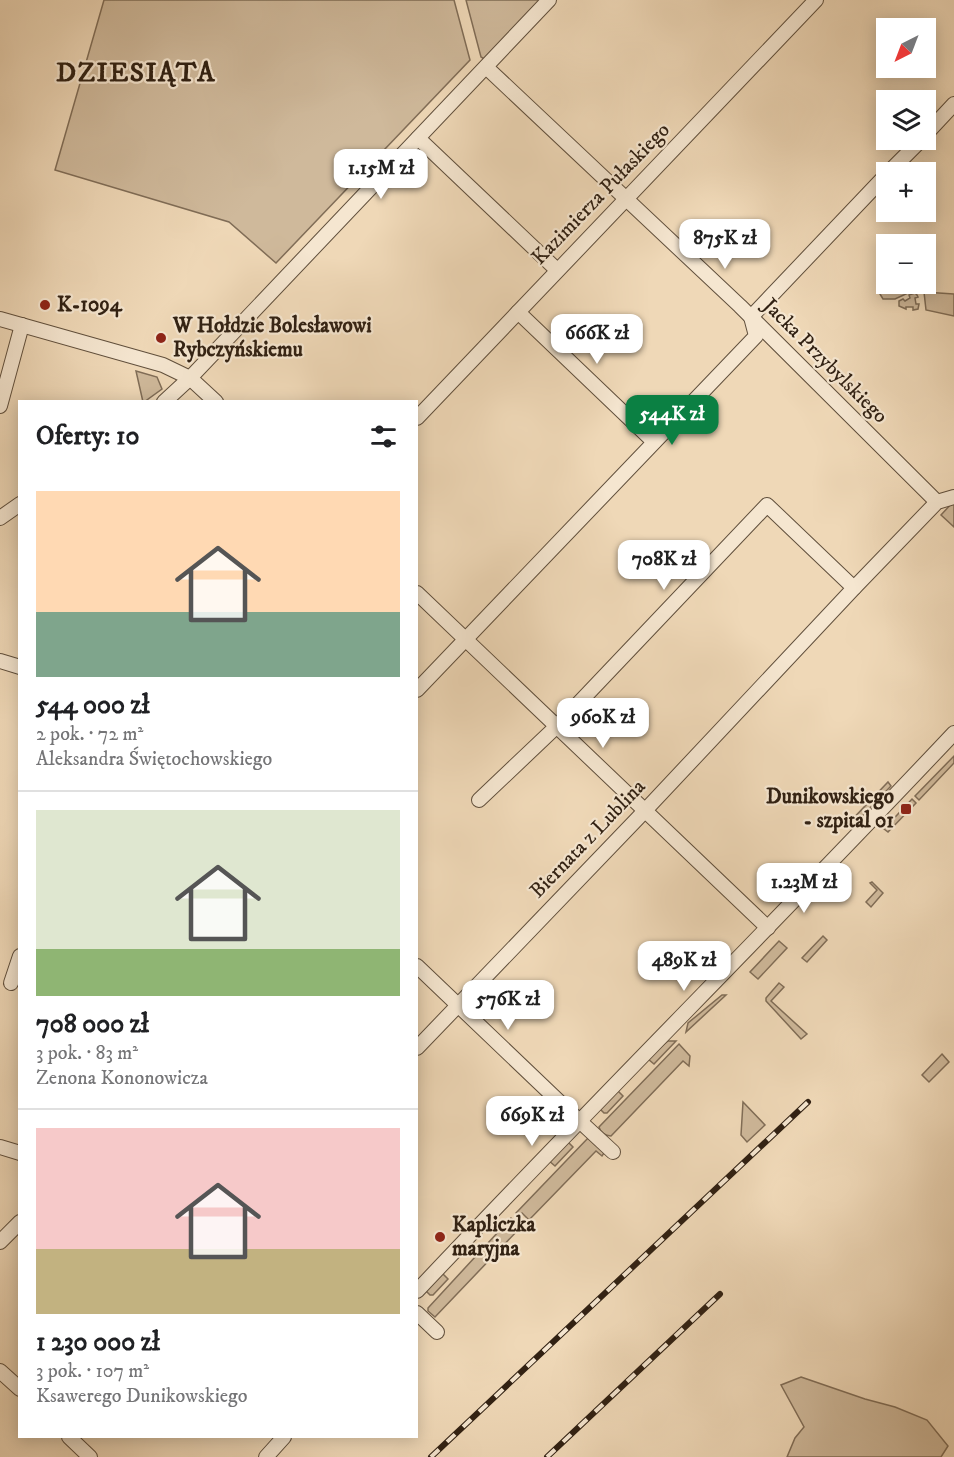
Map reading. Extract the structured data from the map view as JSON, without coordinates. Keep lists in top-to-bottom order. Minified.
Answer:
{"streets":{"street":["Kazimierza Pułaskiego","Jacka Przybylskiego","Biernata z Lublina"]},"crossings":[["Kazimierza Pułaskiego","Jacka Przybylskiego"],["Jacka Przybylskiego","Biernata z Lublina"]],"districts":["DZIESIĄTA"],"places":{"other":["K-1094","W Hołdzie Bolesławowi Rybczyńskiemu","Kapliczka maryjna"],"transit":["Dunikowskiego - szpital 01"]},"north":"bottom left","page":{"map_buttons":["+","−"],"price":["1.15M zł","875K zł","666K zł","544K zł","708K zł","960K zł","1.23M zł","489K zł","576K zł","669K zł"],"heading":"Oferty: 10","list":[{"name":"544 000 zł","note":"2 pok. · 72 m² · Aleksandra Świętochowskiego"},{"name":"708 000 zł","note":"3 pok. · 83 m² · Zenona Kononowicza"},{"name":"1 230 000 zł","note":"3 pok. · 107 m² · Ksawerego Dunikowskiego"}]}}
